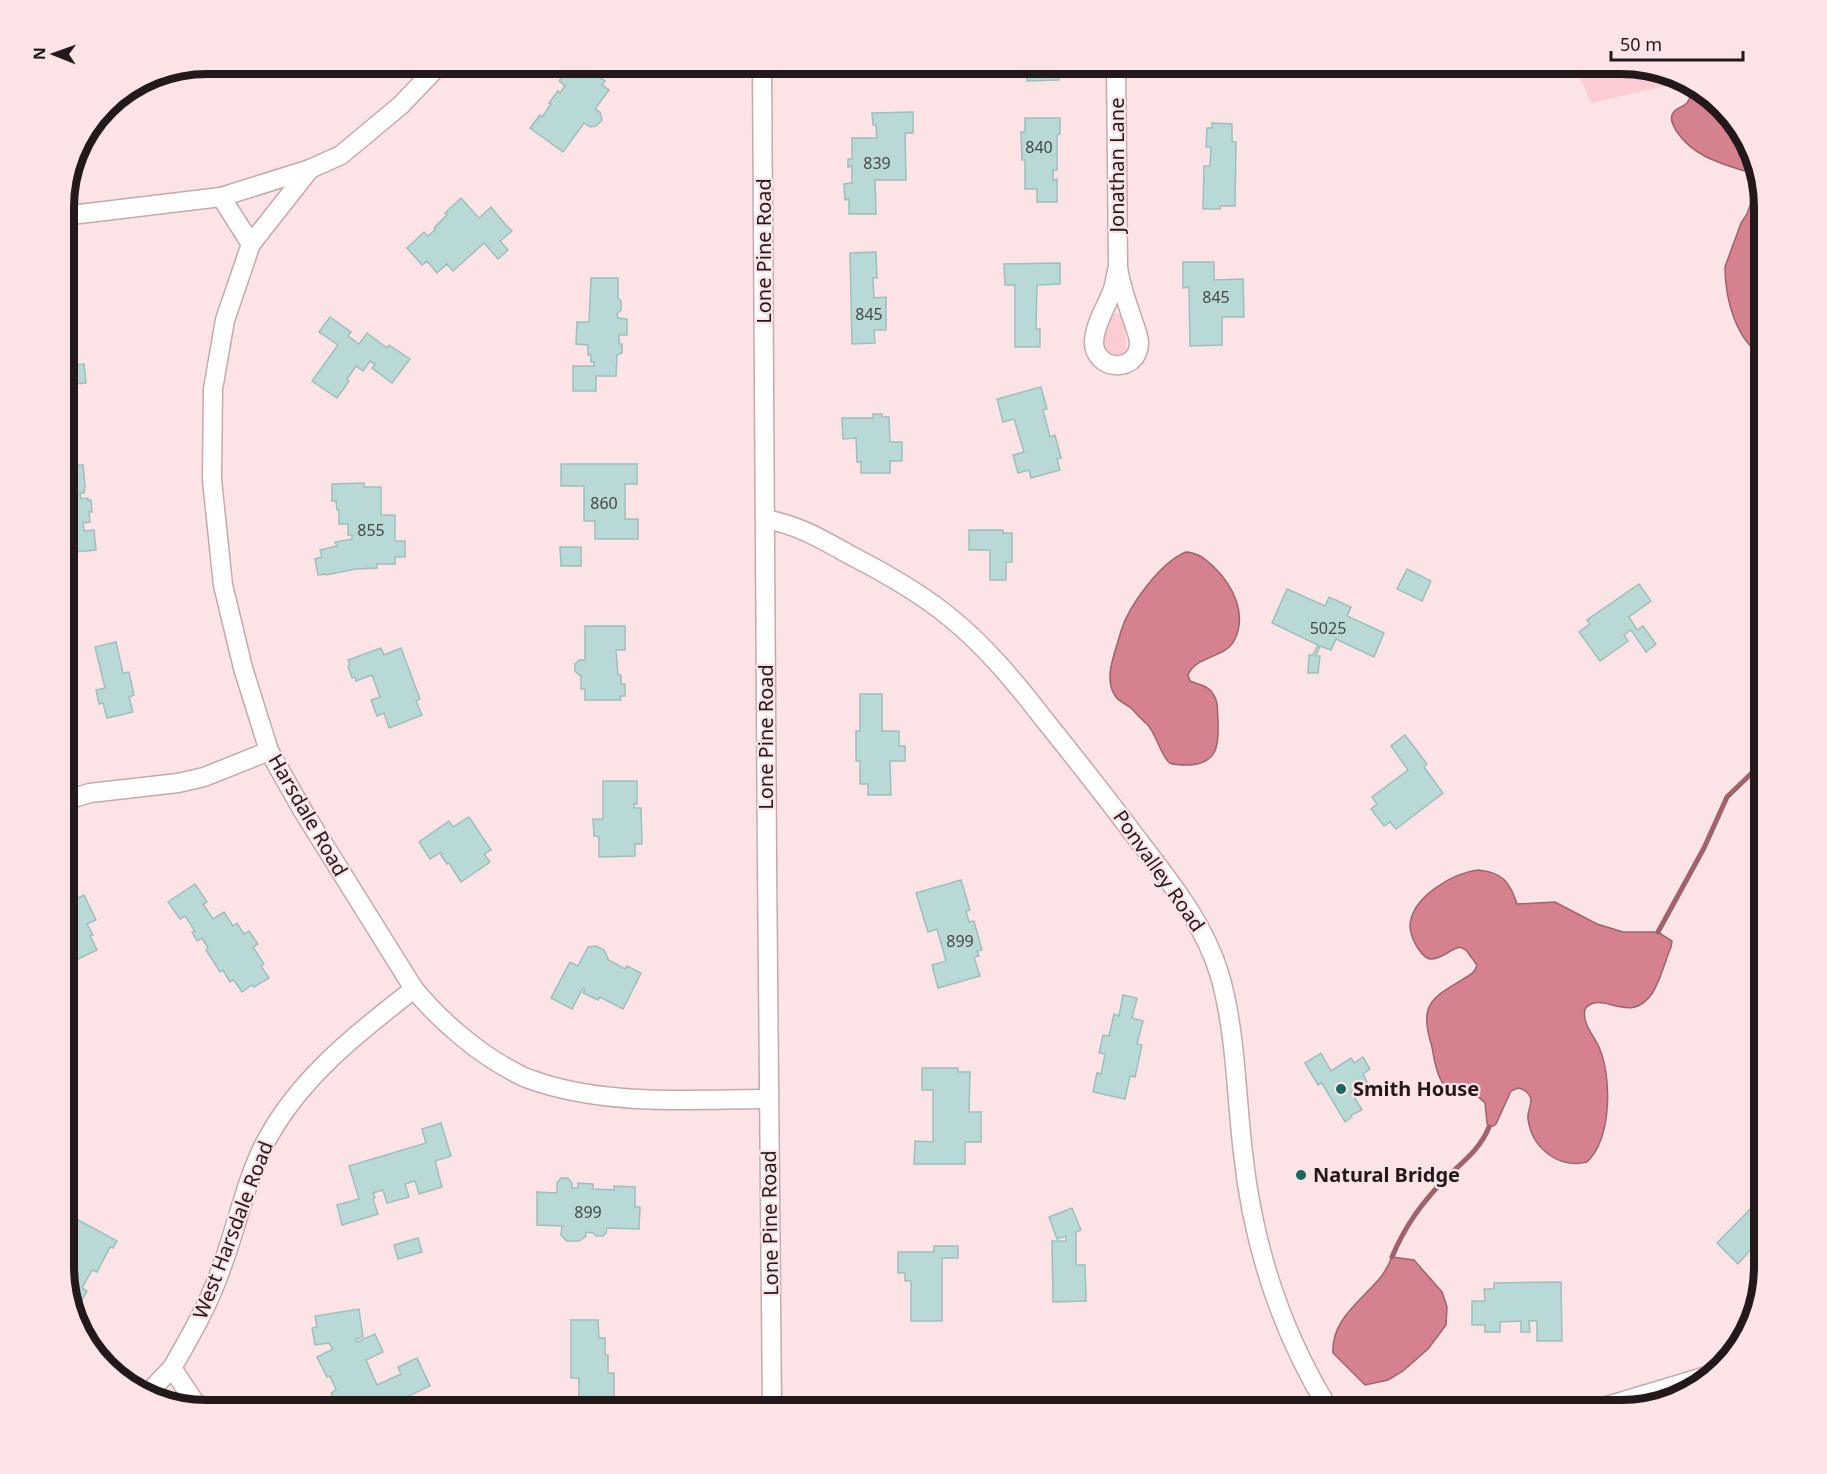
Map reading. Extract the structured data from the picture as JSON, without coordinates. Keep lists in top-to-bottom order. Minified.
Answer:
{"streets":{"street":["Jonathan Lane","Lone Pine Road","Harsdale Road","Ponvalley Road","West Harsdale Road"]},"crossings":[["Lone Pine Road","Harsdale Road"],["Lone Pine Road","Ponvalley Road"],["Harsdale Road","West Harsdale Road"]],"places":["Smith House","Natural Bridge"],"house_numbers":["840","839","845","845","860","855","5025","899","899"],"scale_bar":"50 m","north":"left"}
